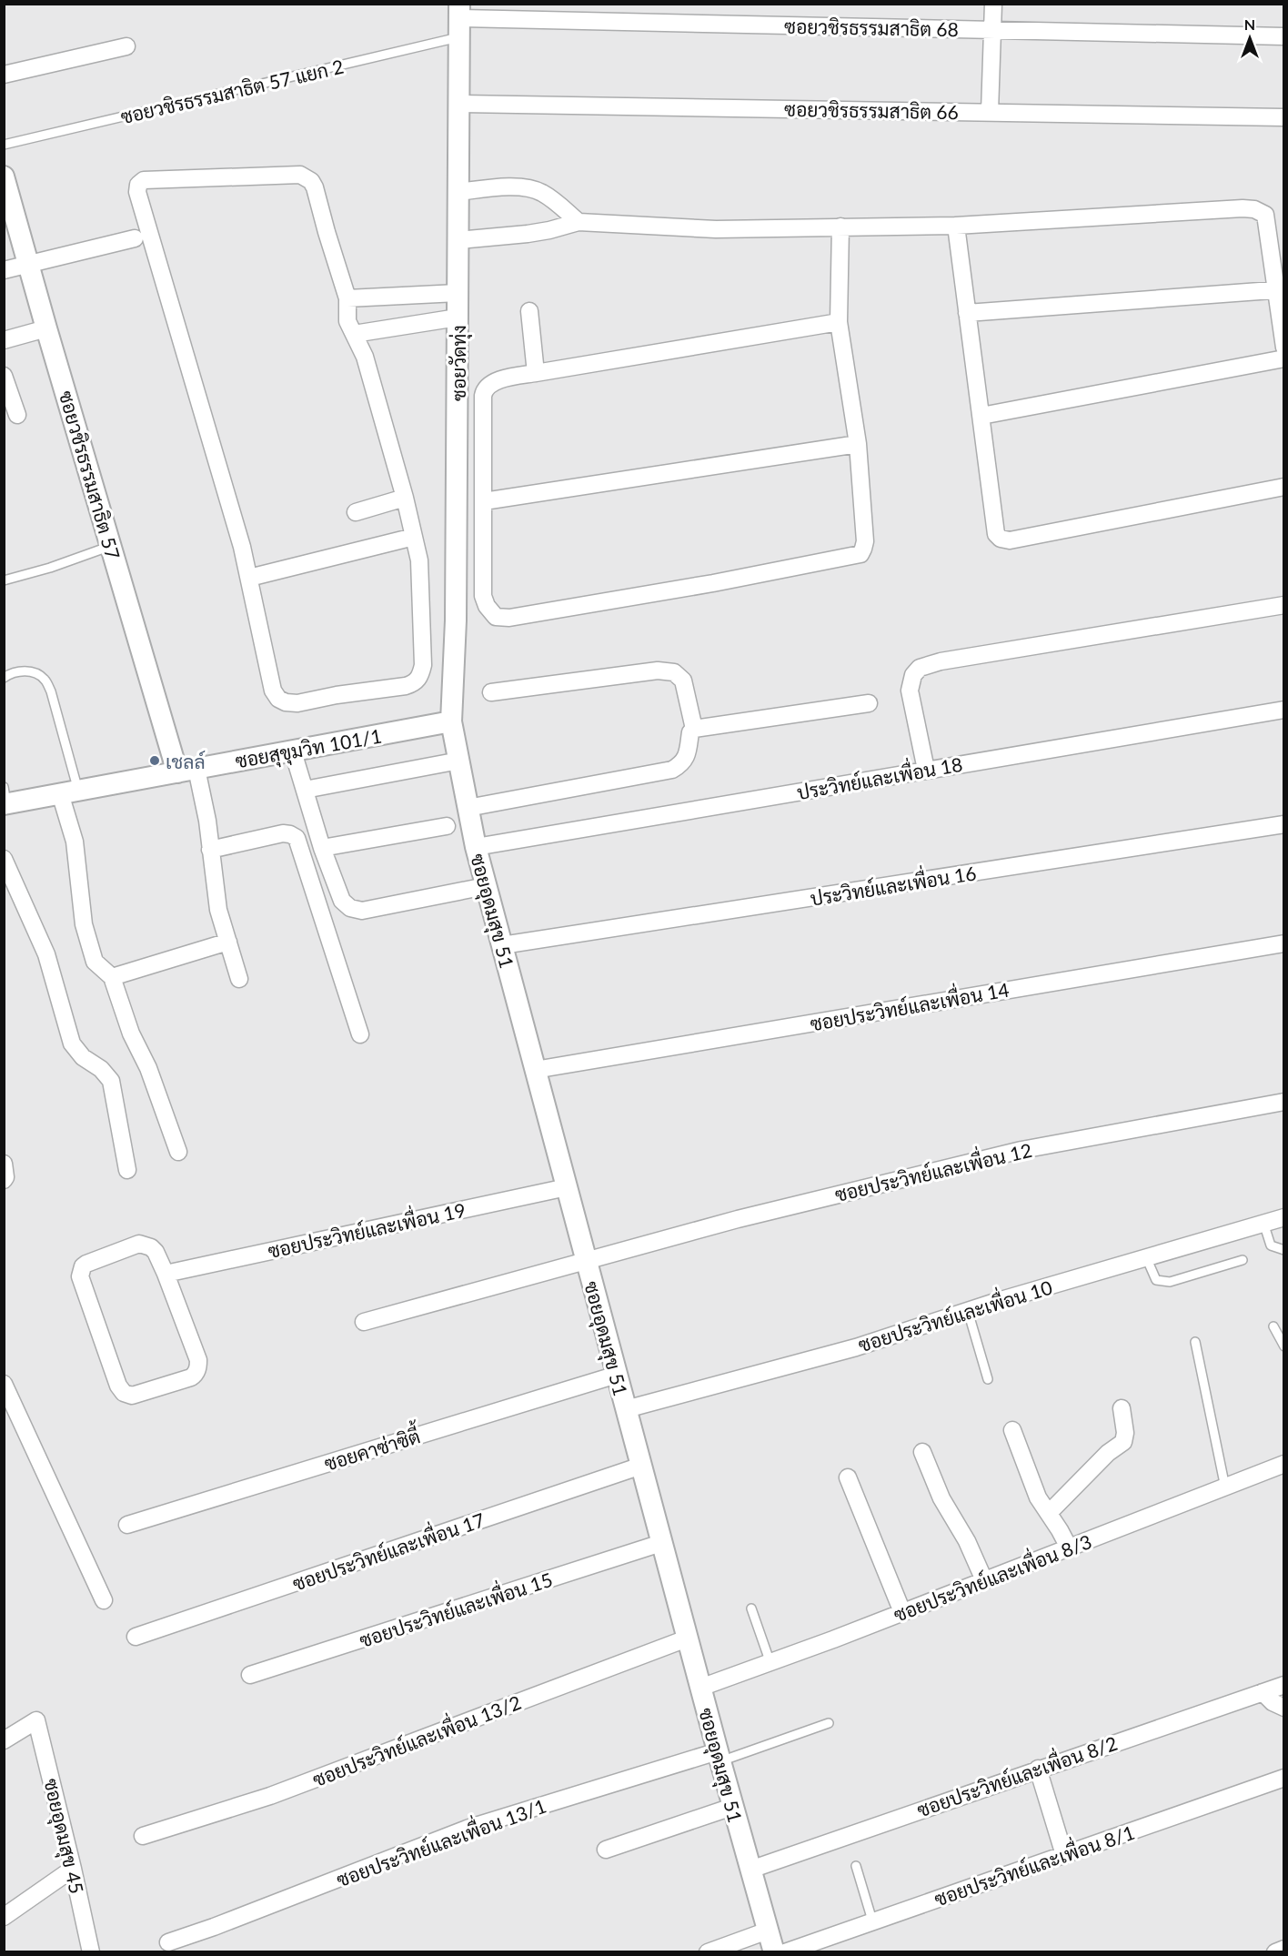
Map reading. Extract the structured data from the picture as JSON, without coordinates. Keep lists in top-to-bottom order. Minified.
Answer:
{"streets":{"street":["ซอยวชิรธรรมสาธิต 68","ซอยวชิรธรรมสาธิต 66","ซอยวัดทุ่ง","ซอยวชิรธรรมสาธิต 57","ซอยสุขุมวิท 101/1","ประวิทย์และเพื่อน 18","ประวิทย์และเพื่อน 16","ซอยอุดมสุข 51","ซอยประวิทย์และเพื่อน 14","ซอยประวิทย์และเพื่อน 12","ซอยประวิทย์และเพื่อน 19","ซอยประวิทย์และเพื่อน 10","ซอยคาซ่าซิตี้","ซอยประวิทย์และเพื่อน 17","ซอยประวิทย์และเพื่อน 8/3","ซอยประวิทย์และเพื่อน 15","ซอยประวิทย์และเพื่อน 13/2","ซอยประวิทย์และเพื่อน 8/2","ซอยอุดมสุข 45","ซอยประวิทย์และเพื่อน 13/1","ซอยประวิทย์และเพื่อน 8/1"],"lane":["ซอยวชิรธรรมสาธิต 57 แยก 2"]},"crossings":[["ซอยวชิรธรรมสาธิต 68","ซอยวชิรธรรมสาธิต 57 แยก 2"],["ซอยวชิรธรรมสาธิต 68","ซอยวัดทุ่ง"],["ซอยวชิรธรรมสาธิต 57 แยก 2","ซอยวัดทุ่ง"],["ซอยวชิรธรรมสาธิต 66","ซอยวัดทุ่ง"],["ซอยวัดทุ่ง","ซอยสุขุมวิท 101/1"],["ซอยวัดทุ่ง","ซอยอุดมสุข 51"],["ซอยวชิรธรรมสาธิต 57","ซอยสุขุมวิท 101/1"],["ซอยสุขุมวิท 101/1","ซอยอุดมสุข 51"],["ประวิทย์และเพื่อน 18","ซอยอุดมสุข 51"],["ประวิทย์และเพื่อน 16","ซอยอุดมสุข 51"],["ซอยอุดมสุข 51","ซอยประวิทย์และเพื่อน 14"],["ซอยอุดมสุข 51","ซอยประวิทย์และเพื่อน 12"],["ซอยอุดมสุข 51","ซอยประวิทย์และเพื่อน 19"],["ซอยอุดมสุข 51","ซอยประวิทย์และเพื่อน 10"],["ซอยอุดมสุข 51","ซอยคาซ่าซิตี้"],["ซอยอุดมสุข 51","ซอยประวิทย์และเพื่อน 17"],["ซอยอุดมสุข 51","ซอยประวิทย์และเพื่อน 8/3"],["ซอยอุดมสุข 51","ซอยประวิทย์และเพื่อน 15"],["ซอยอุดมสุข 51","ซอยประวิทย์และเพื่อน 13/2"],["ซอยอุดมสุข 51","ซอยประวิทย์และเพื่อน 8/2"],["ซอยอุดมสุข 51","ซอยประวิทย์และเพื่อน 13/1"]],"places":["เชลล์"],"north":"top"}
